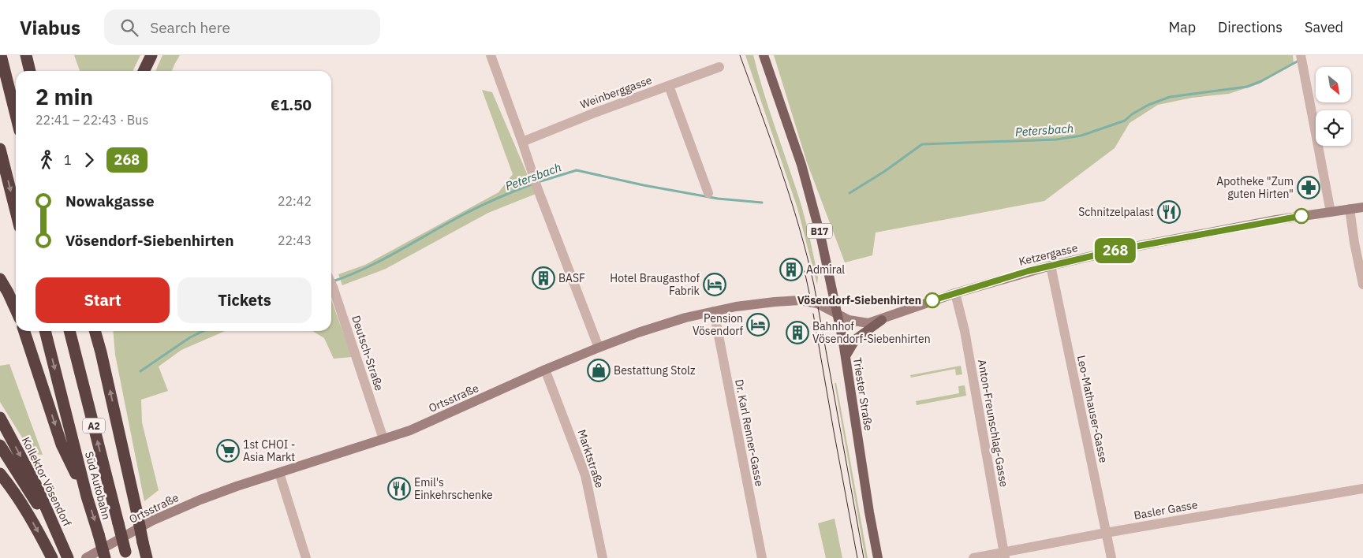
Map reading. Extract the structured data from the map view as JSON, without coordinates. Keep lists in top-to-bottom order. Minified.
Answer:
{"streets":{"highway":["A2","Kollektor Vösendorf","Süd Autobahn"],"main road":["B17","Ketzergasse","Triester Straße","Ortsstraße"],"street":["Weinberggasse","Deutsch-Straße","Leo-Mathauser-Gasse","Anton-Freunschlag-Gasse","Dr. Karl Renner-Gasse","Marktstraße","Basler Gasse"]},"crossings":[["Ketzergasse","Triester Straße"],["Ketzergasse","Ortsstraße"],["Ketzergasse","Leo-Mathauser-Gasse"],["Ketzergasse","Anton-Freunschlag-Gasse"],["Deutsch-Straße","Ortsstraße"],["Triester Straße","Ortsstraße"],["Ortsstraße","Dr. Karl Renner-Gasse"],["Ortsstraße","Marktstraße"],["Leo-Mathauser-Gasse","Basler Gasse"],["Anton-Freunschlag-Gasse","Basler Gasse"]],"water":["Petersbach"],"places":{"pharmacy":["Apotheke \"Zum guten Hirten\""],"restaurant":["Schnitzelpalast","Emil's Einkehrschenke"],"building":["Admiral","BASF","Bahnhof Vösendorf-Siebenhirten"],"hotel":["Hotel Braugasthof Fabrik","Pension Vösendorf"],"other":["Vösendorf-Siebenhirten"],"shop":["Bestattung Stolz"],"supermarket":["1st CHOI - Asia Markt"]},"lines":["bus line 268"],"north":"bottom right","page":{"header":"Viabus","search":"Search here","nav":["Map","Directions","Saved"],"on_map":"268","heading":["2 min","22:41 – 22:43 · Bus","€1.50"],"legs":["1","268"],"list":[{"name":"Nowakgasse","value":"22:42"},{"name":"Vösendorf-Siebenhirten","value":"22:43"}],"buttons":["Start","Tickets"]}}
